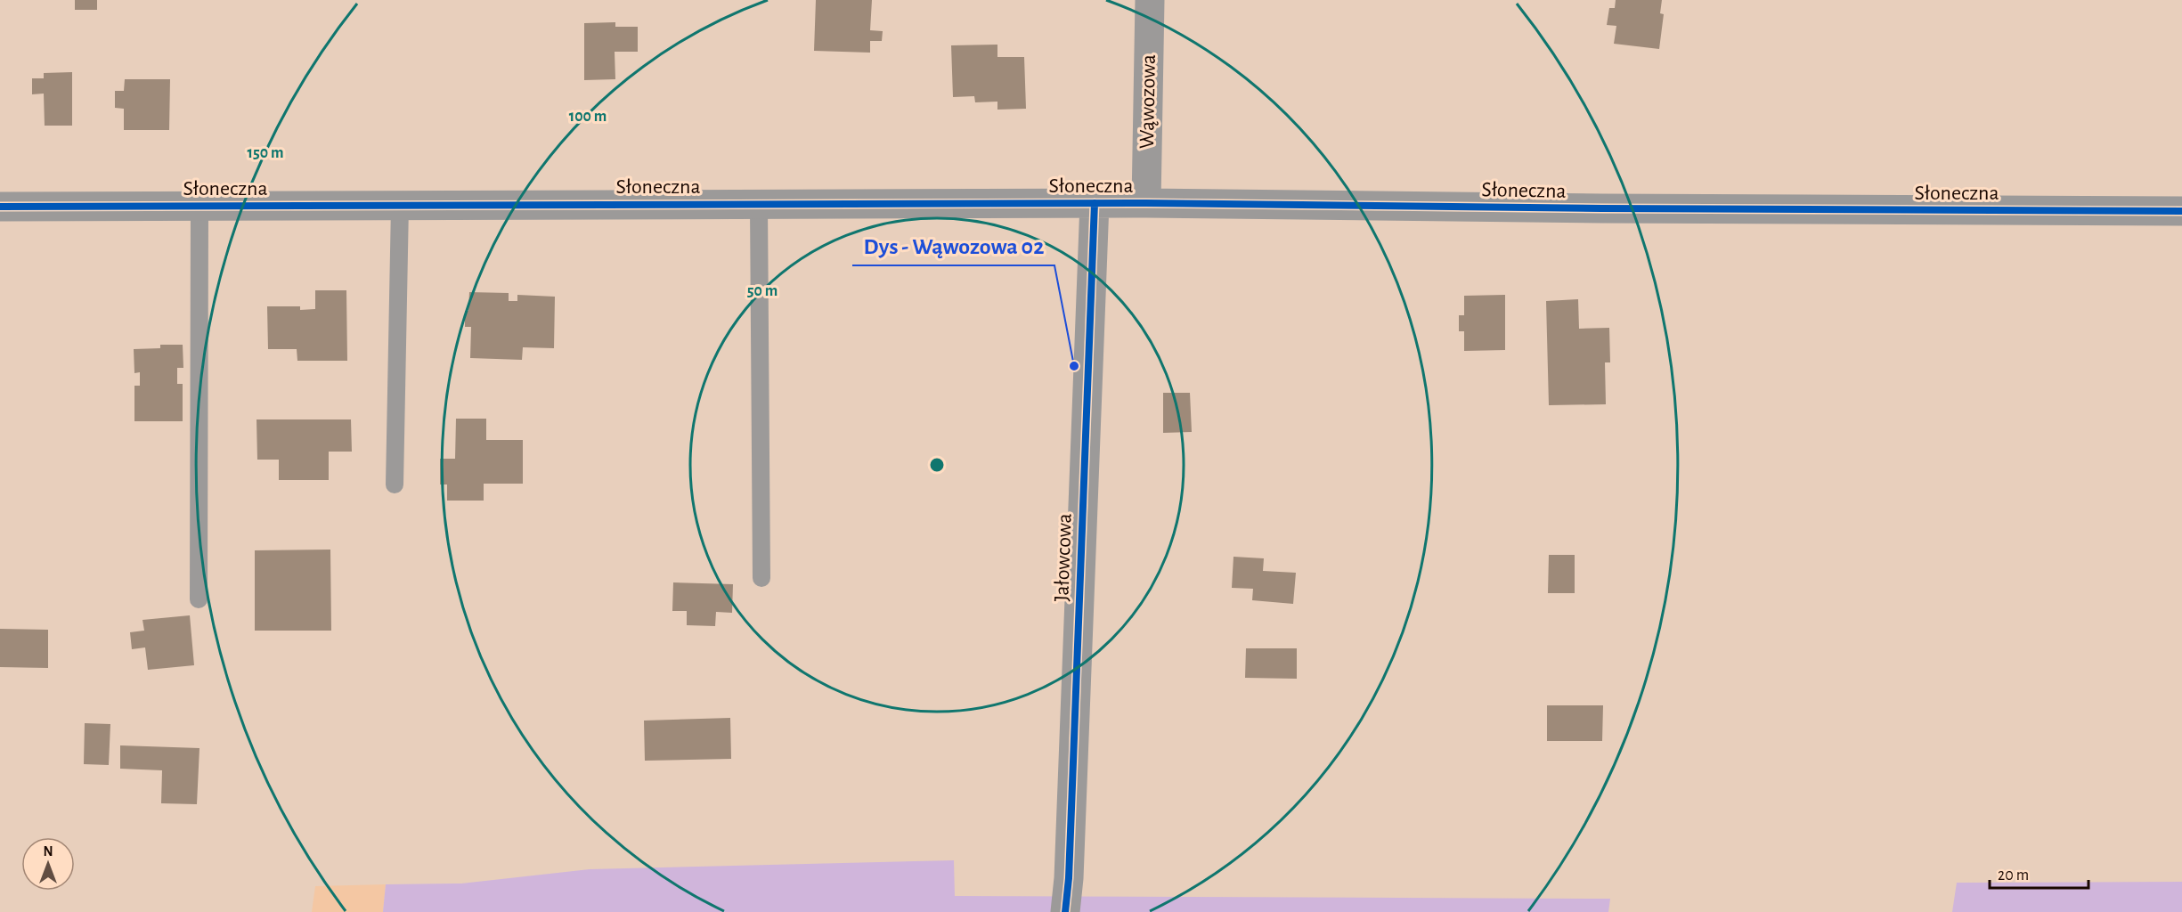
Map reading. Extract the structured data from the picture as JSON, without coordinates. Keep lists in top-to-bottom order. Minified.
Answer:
{"streets":{"street":["Wąwozowa","Słoneczna","Jałowcowa"]},"crossings":[["Wąwozowa","Słoneczna"],["Słoneczna","Jałowcowa"]],"places":["Dys - Wąwozowa 02"],"scale_bar":"20 m","north":"top","rings":["100 m","150 m","50 m"]}
